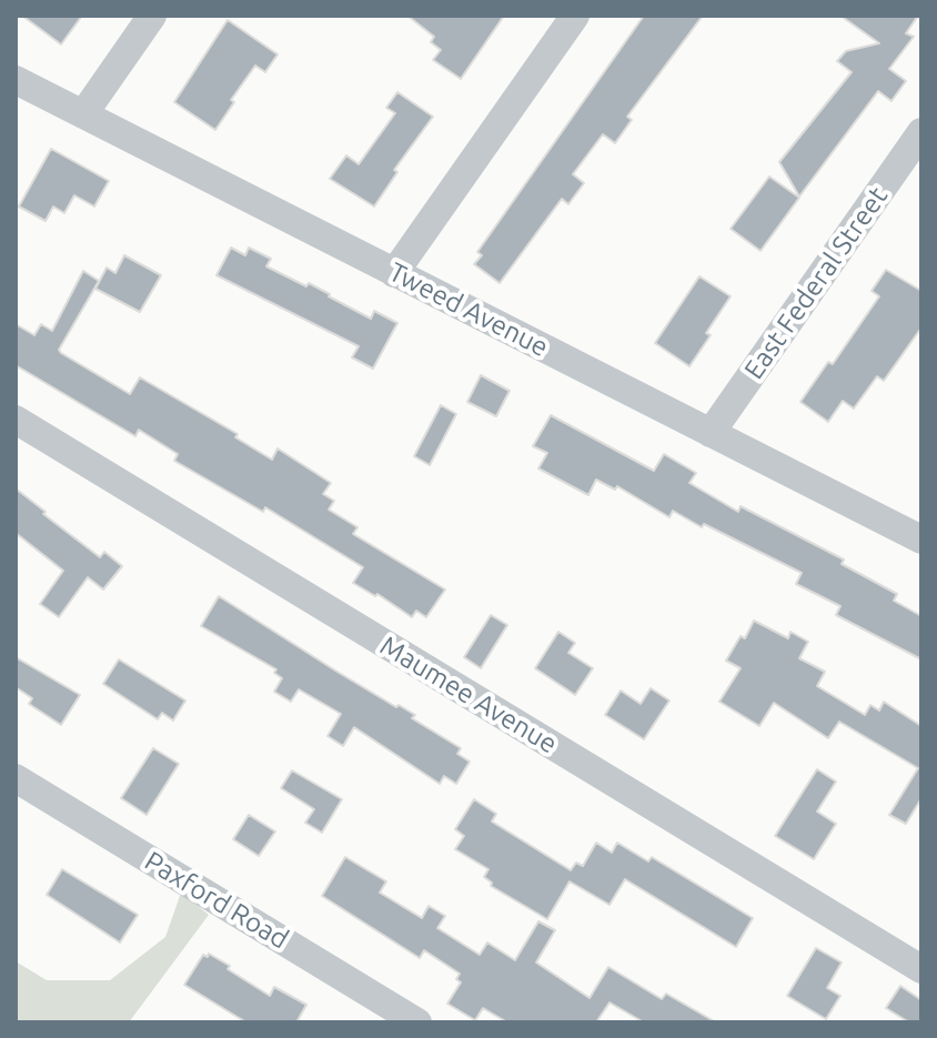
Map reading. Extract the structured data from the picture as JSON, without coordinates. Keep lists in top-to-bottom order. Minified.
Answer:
{"streets":{"street":["East Federal Street","Tweed Avenue","Maumee Avenue","Paxford Road"]},"crossings":[["East Federal Street","Tweed Avenue"]]}
